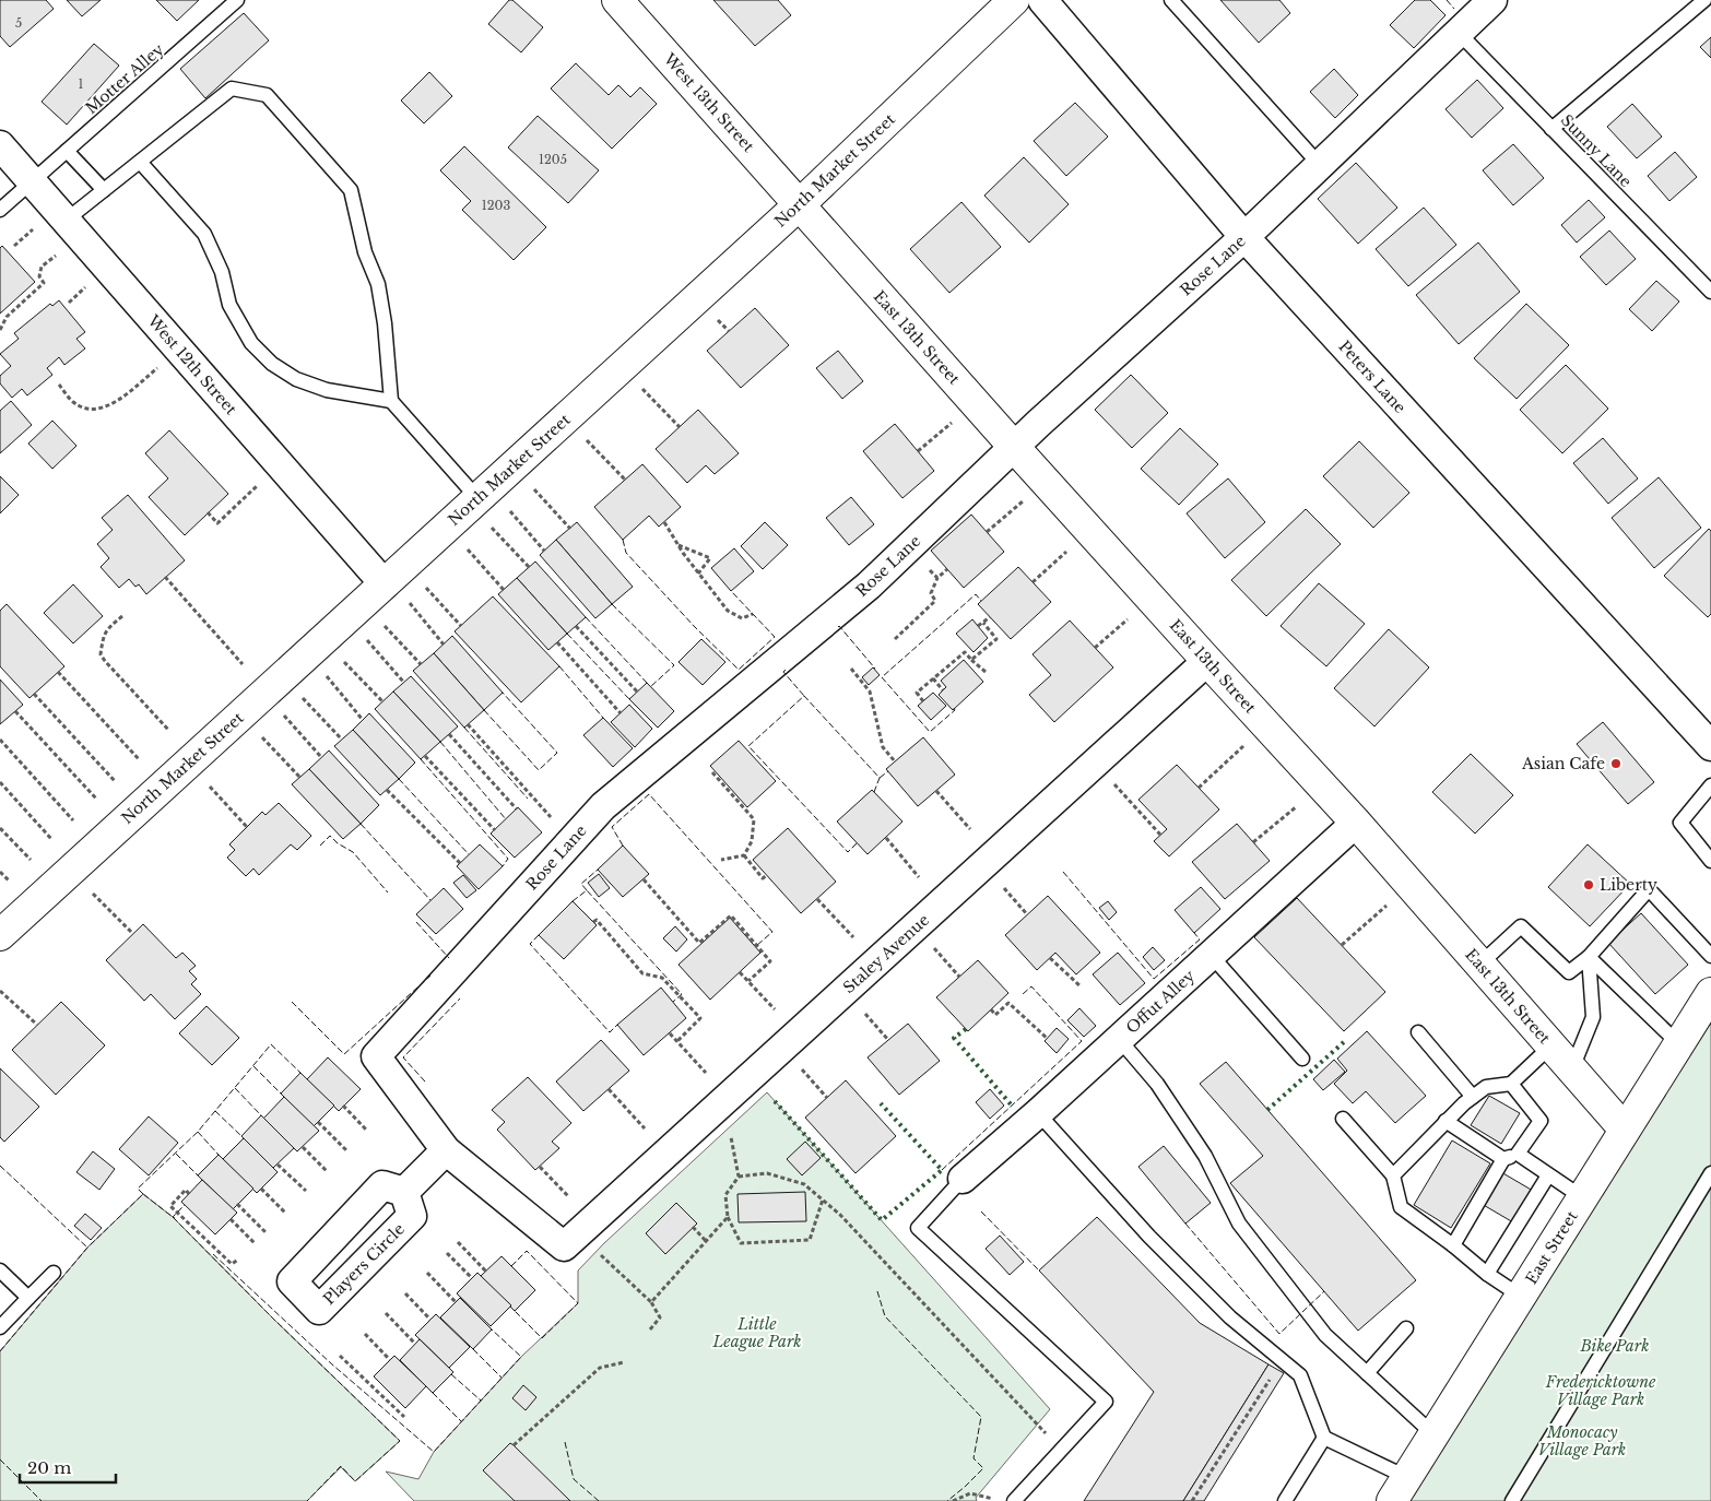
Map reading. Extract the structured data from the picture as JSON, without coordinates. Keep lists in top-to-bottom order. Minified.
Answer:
{"streets":{"main road":["West 13th Street","North Market Street","East 13th Street","East Street"],"street":["Rose Lane","West 12th Street","Peters Lane","Staley Avenue","Offut Alley"],"lane":["Motter Alley","Sunny Lane"]},"crossings":[["Motter Alley","West 12th Street"],["West 13th Street","North Market Street"],["West 13th Street","East 13th Street"],["Sunny Lane","Rose Lane"],["North Market Street","East 13th Street"],["North Market Street","West 12th Street"],["Rose Lane","East 13th Street"],["Rose Lane","Peters Lane"],["East 13th Street","Staley Avenue"],["East 13th Street","Offut Alley"],["East 13th Street","East Street"]],"parks":["Little League Park","Bike Park","Fredericktowne Village Park","Monocacy Village Park"],"places":["Asian Cafe","Liberty"],"house_numbers":["5","1","1205","1203"],"scale_bar":"20 m"}
